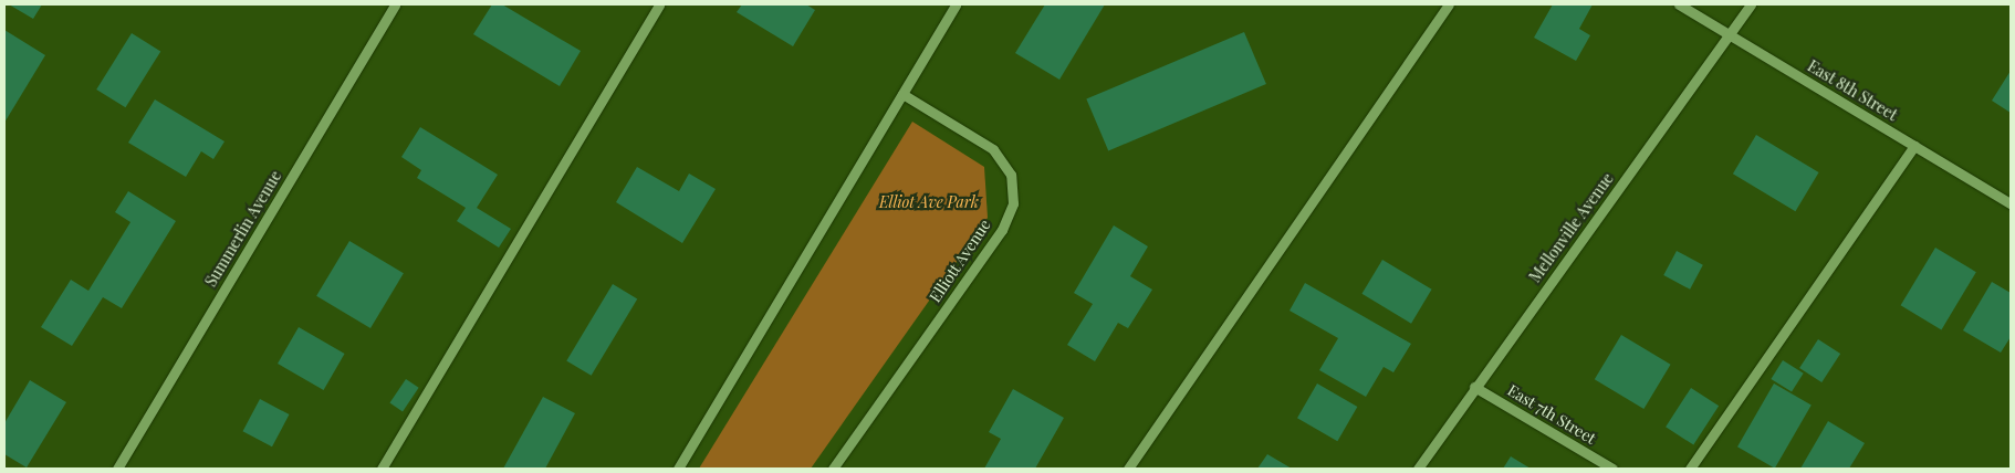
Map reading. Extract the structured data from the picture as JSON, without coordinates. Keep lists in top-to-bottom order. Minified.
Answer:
{"streets":{"street":["East 8th Street","Mellonville Avenue","Summerlin Avenue","Elliott Avenue","East 7th Street"]},"crossings":[["East 8th Street","Mellonville Avenue"],["Mellonville Avenue","East 7th Street"]],"parks":["Elliot Ave Park"]}
